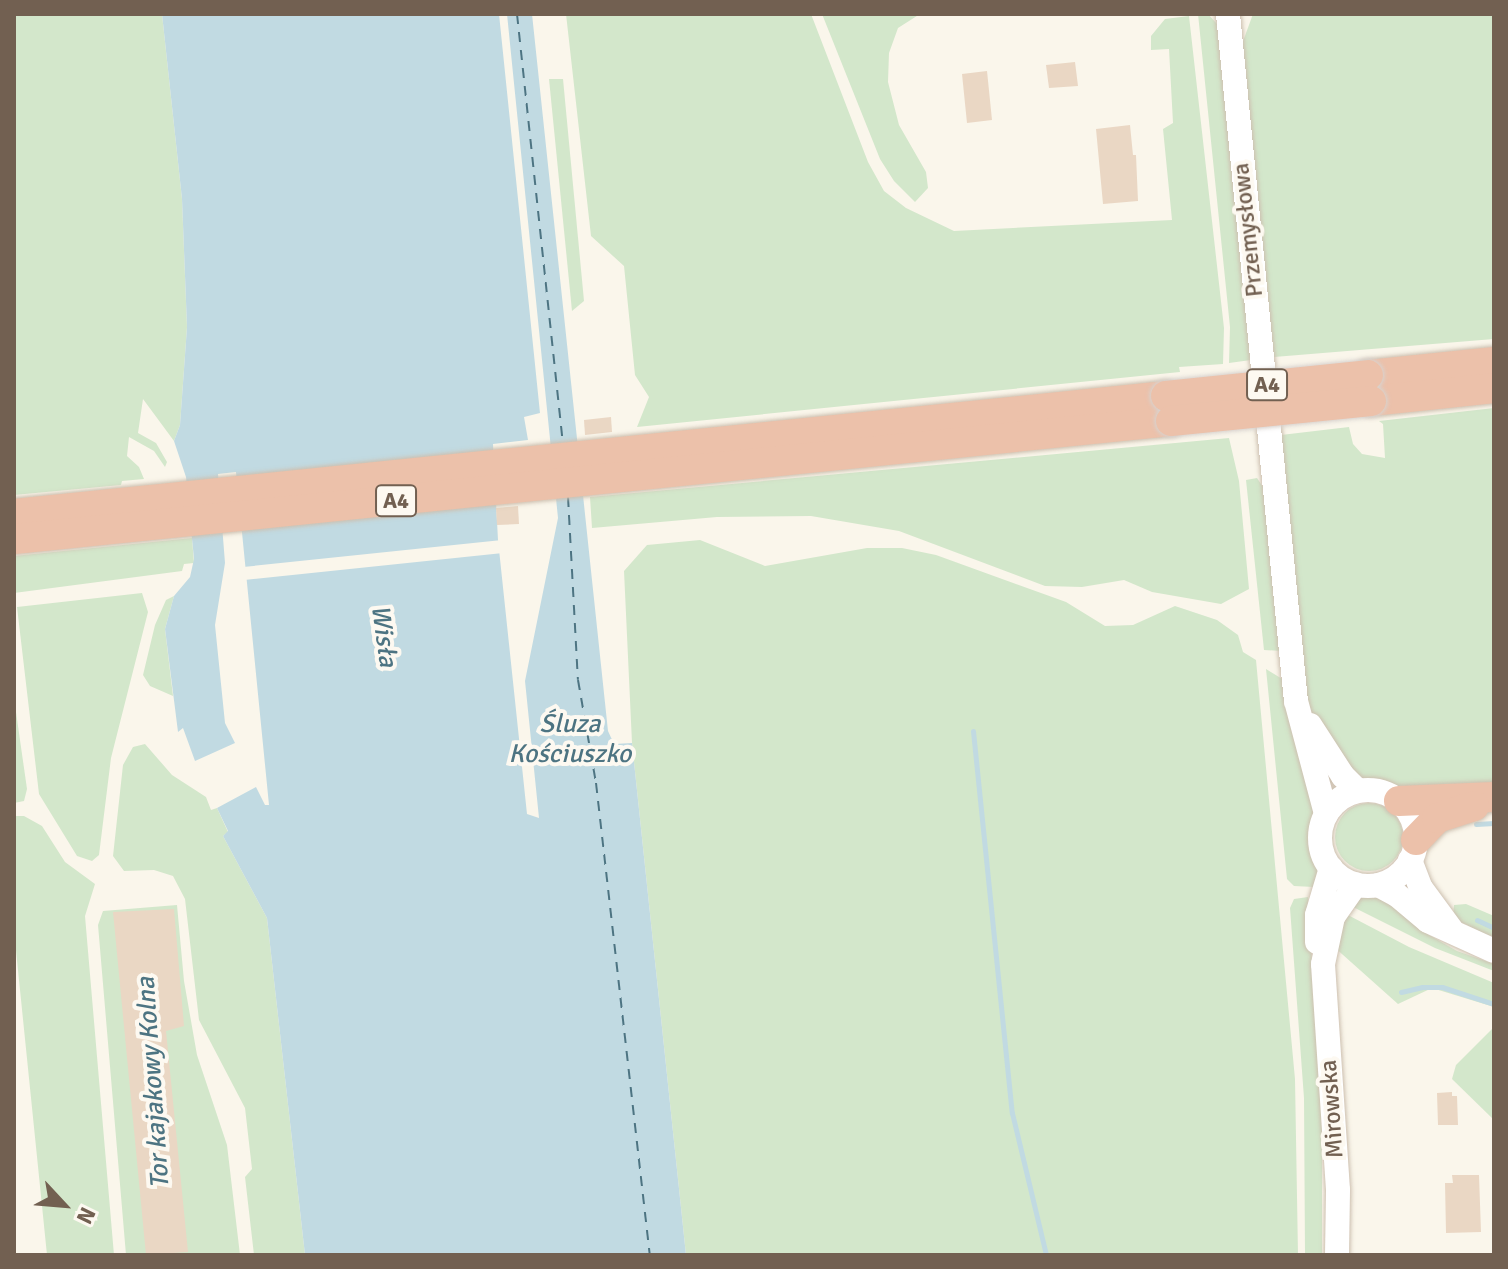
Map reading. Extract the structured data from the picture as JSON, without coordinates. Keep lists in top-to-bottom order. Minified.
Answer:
{"streets":{"highway":["A4"],"main road":["Przemysłowa","Mirowska"]},"water":["Wisła","Śluza Kościuszko","Tor kajakowy Kolna"],"north":"bottom right"}
